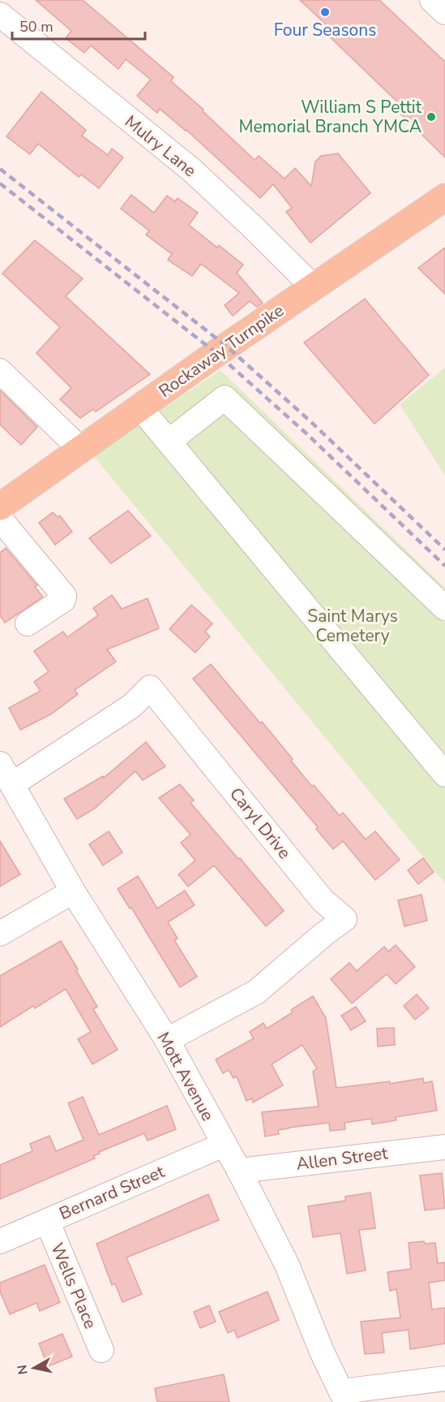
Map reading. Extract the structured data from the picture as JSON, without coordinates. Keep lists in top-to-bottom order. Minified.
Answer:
{"streets":{"main road":["Rockaway Turnpike"],"street":["Mulry Lane","Caryl Drive","Mott Avenue","Allen Street","Bernard Street","Wells Place"]},"crossings":[["Mulry Lane","Rockaway Turnpike"],["Caryl Drive","Mott Avenue"],["Mott Avenue","Allen Street"],["Mott Avenue","Bernard Street"],["Bernard Street","Wells Place"]],"parks":["Saint Marys Cemetery"],"places":["Four Seasons","William S Pettit Memorial Branch YMCA"],"scale_bar":"50 m","north":"left"}
